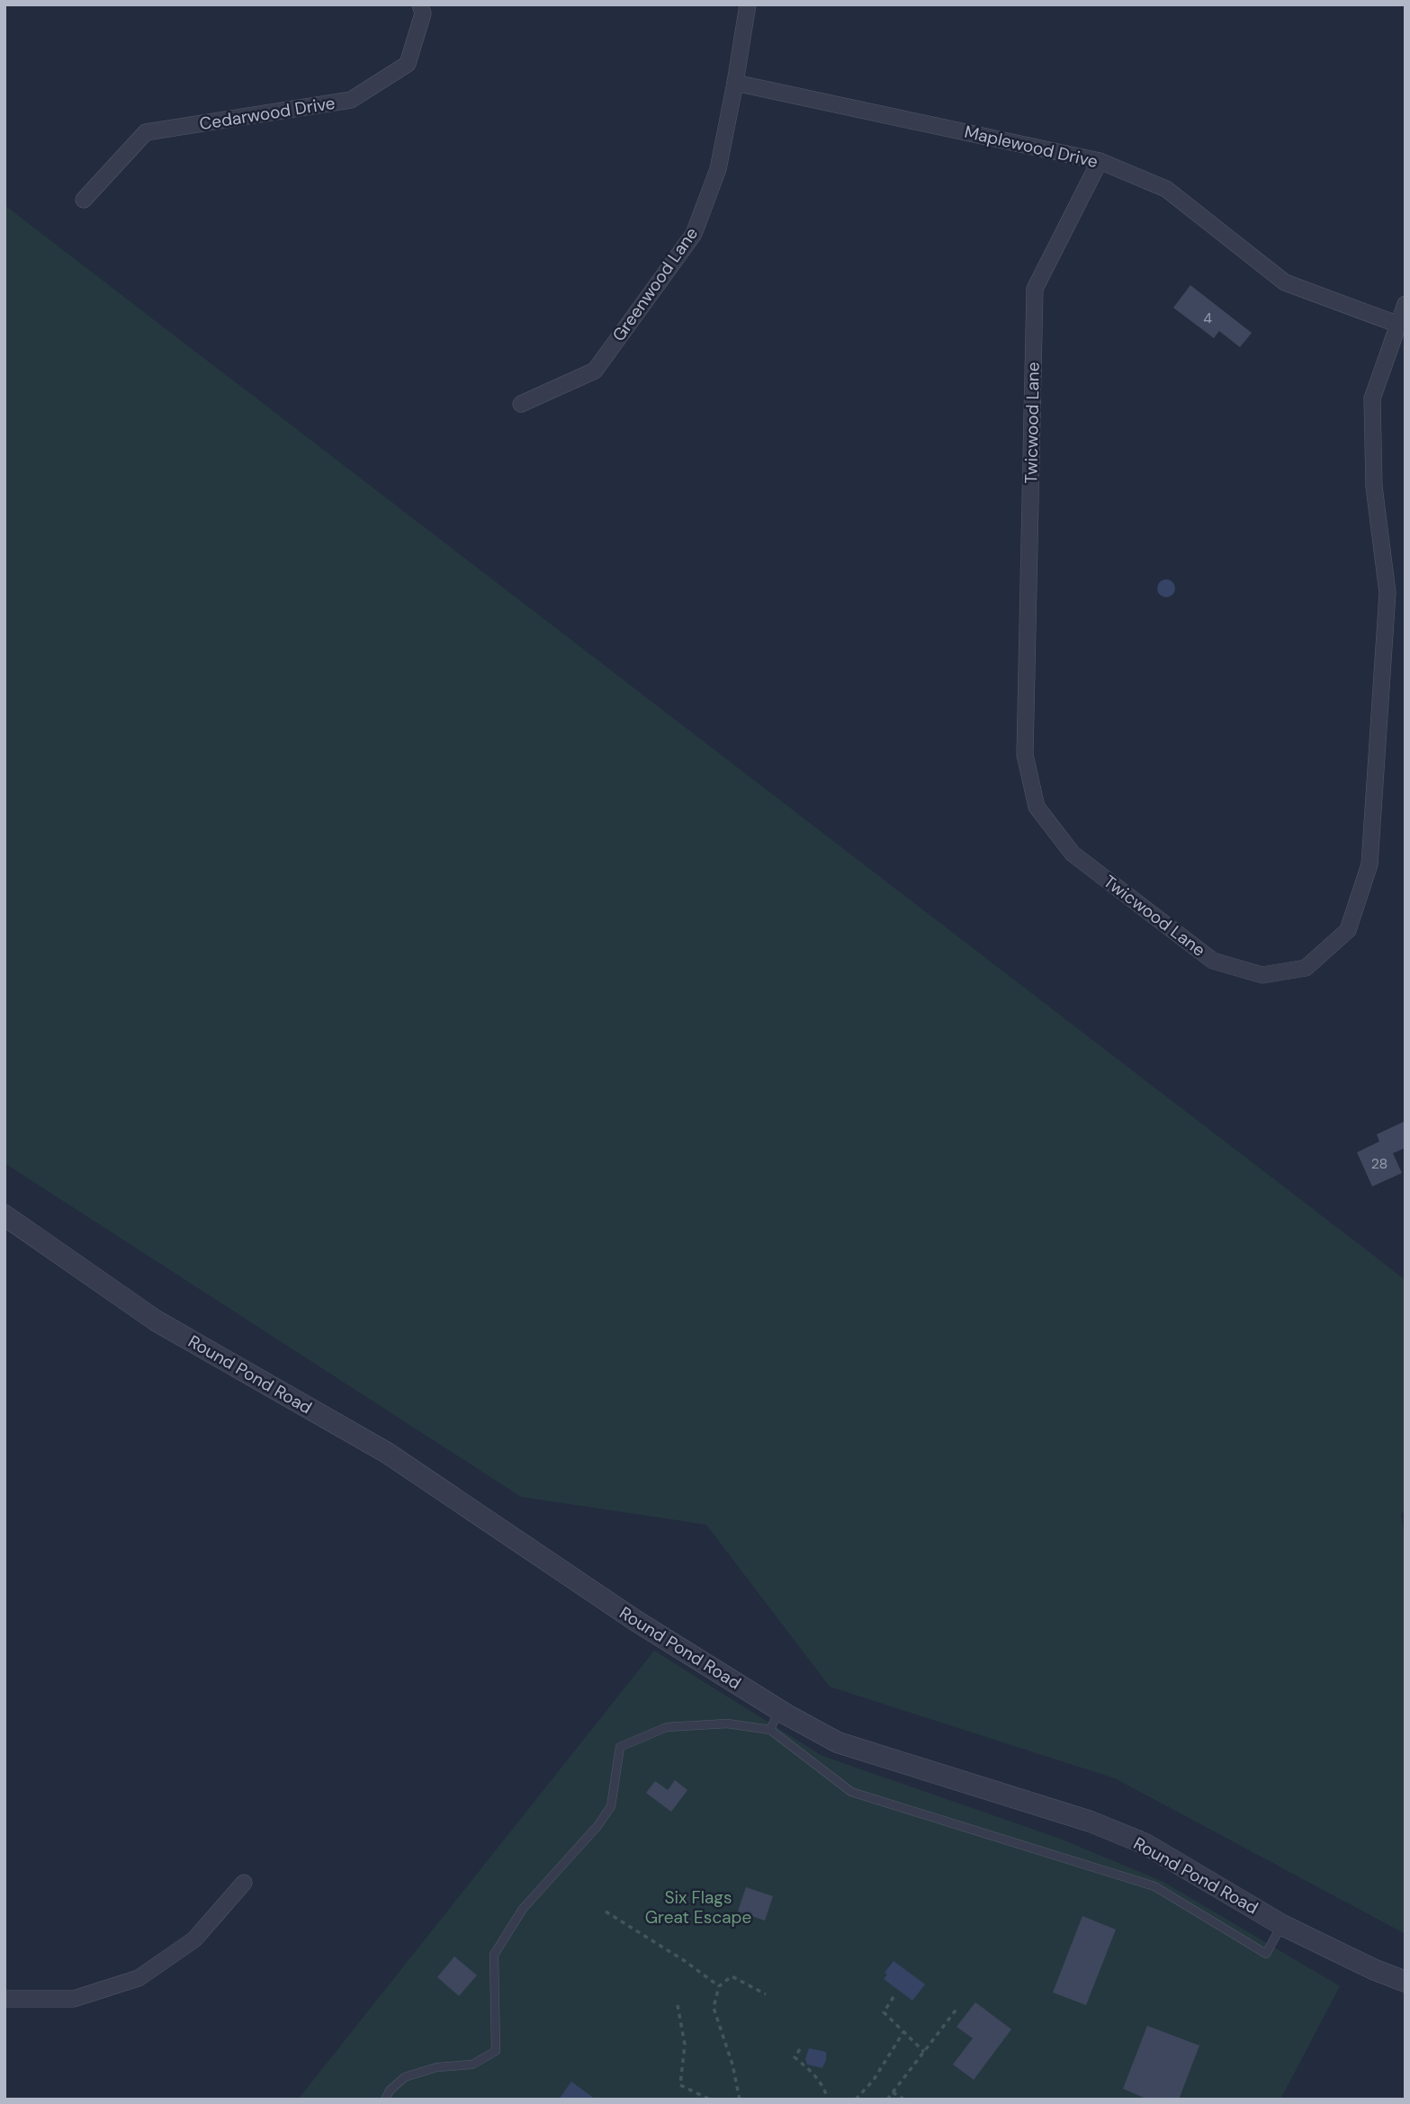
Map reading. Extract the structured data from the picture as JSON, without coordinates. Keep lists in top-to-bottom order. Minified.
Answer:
{"streets":{"street":["Cedarwood Drive","Maplewood Drive","Greenwood Lane","Twicwood Lane","Round Pond Road"]},"crossings":[["Maplewood Drive","Greenwood Lane"],["Maplewood Drive","Twicwood Lane"]],"parks":["Six Flags Great Escape"],"house_numbers":["4","28"]}
